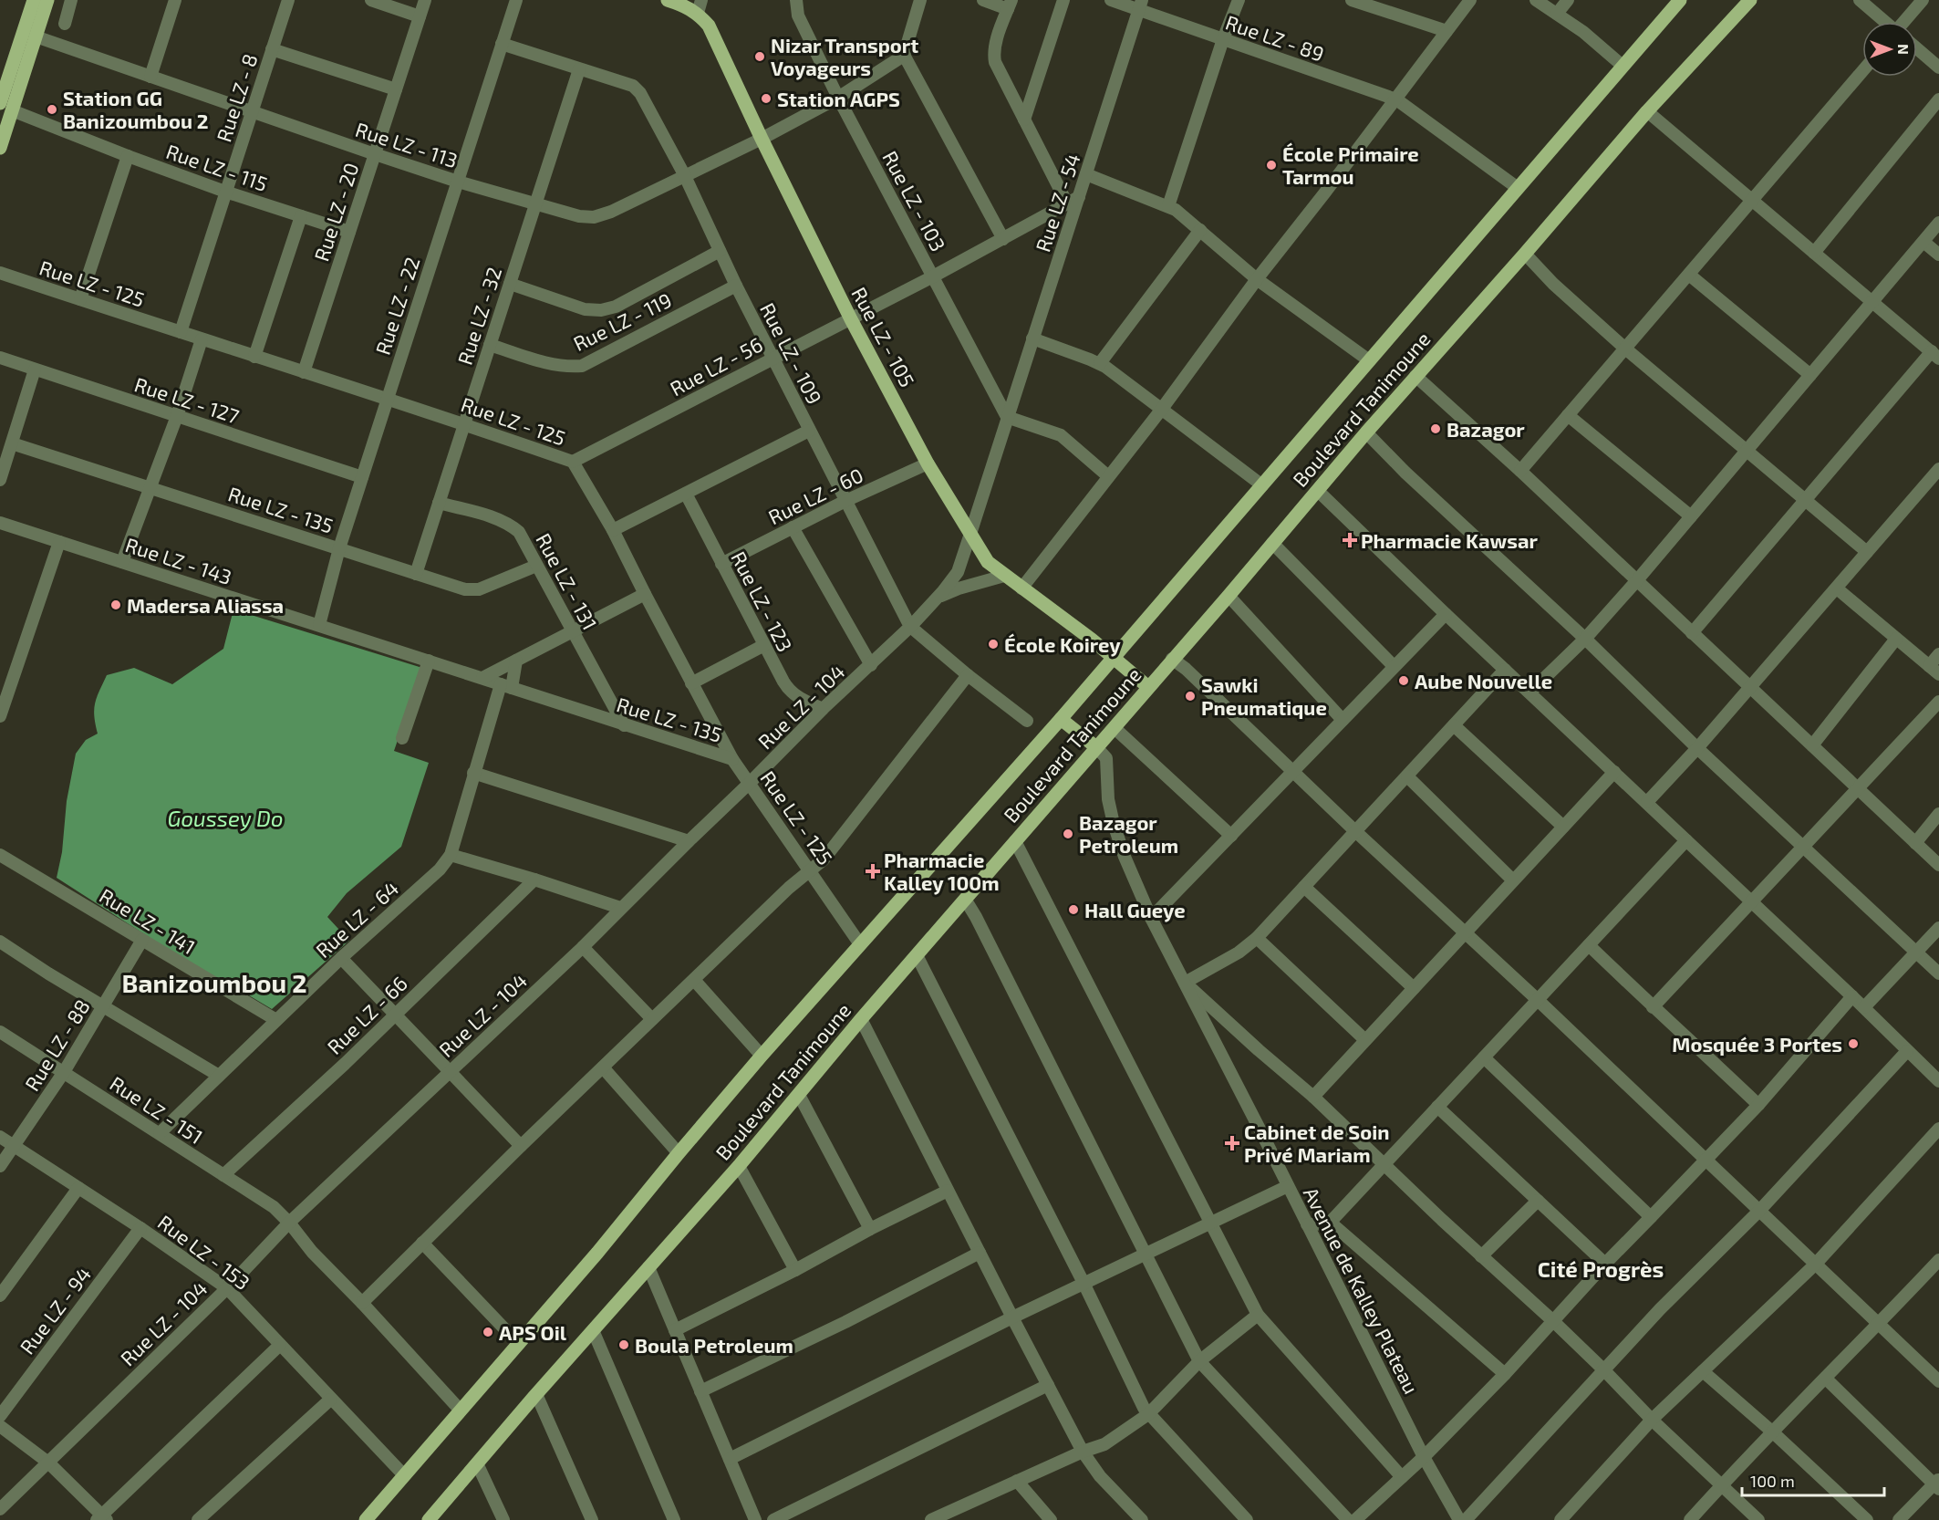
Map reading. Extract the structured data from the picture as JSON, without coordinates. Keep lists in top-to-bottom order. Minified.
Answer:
{"streets":{"main road":["Rue LZ - 105","Boulevard Tanimoune"],"street":["Rue LZ - 89","Rue LZ - 8","Rue LZ - 113","Rue LZ - 115","Rue LZ - 103","Rue LZ - 54","Rue LZ - 20","Rue LZ - 125","Rue LZ - 22","Rue LZ - 32","Rue LZ - 119","Rue LZ - 109","Rue LZ - 56","Rue LZ - 127","Rue LZ - 60","Rue LZ - 135","Rue LZ - 143","Rue LZ - 131","Rue LZ - 123","Rue LZ - 104","Rue LZ - 64","Rue LZ - 141","Rue LZ - 66","Rue LZ - 88","Rue LZ - 151","Rue LZ - 153","Avenue de Kalley Plateau","Rue LZ - 94"]},"crossings":[["Rue LZ - 89","Rue LZ - 54"],["Rue LZ - 89","Boulevard Tanimoune"],["Rue LZ - 8","Rue LZ - 113"],["Rue LZ - 8","Rue LZ - 115"],["Rue LZ - 8","Rue LZ - 125"],["Rue LZ - 113","Rue LZ - 103"],["Rue LZ - 113","Rue LZ - 20"],["Rue LZ - 113","Rue LZ - 22"],["Rue LZ - 113","Rue LZ - 32"],["Rue LZ - 113","Rue LZ - 105"],["Rue LZ - 113","Rue LZ - 109"],["Rue LZ - 115","Rue LZ - 20"],["Rue LZ - 103","Rue LZ - 54"],["Rue LZ - 103","Rue LZ - 56"],["Rue LZ - 54","Rue LZ - 105"],["Rue LZ - 54","Rue LZ - 56"],["Rue LZ - 54","Rue LZ - 104"],["Rue LZ - 20","Rue LZ - 125"],["Rue LZ - 125","Rue LZ - 22"],["Rue LZ - 125","Rue LZ - 32"],["Rue LZ - 125","Rue LZ - 56"],["Rue LZ - 125","Boulevard Tanimoune"],["Rue LZ - 125","Rue LZ - 135"],["Rue LZ - 125","Rue LZ - 104"],["Rue LZ - 22","Rue LZ - 109"],["Rue LZ - 22","Rue LZ - 127"],["Rue LZ - 22","Rue LZ - 135"],["Rue LZ - 22","Rue LZ - 143"],["Rue LZ - 32","Rue LZ - 119"],["Rue LZ - 32","Rue LZ - 109"],["Rue LZ - 32","Rue LZ - 135"],["Rue LZ - 32","Rue LZ - 131"],["Rue LZ - 119","Rue LZ - 109"],["Rue LZ - 105","Rue LZ - 56"],["Rue LZ - 105","Boulevard Tanimoune"],["Rue LZ - 105","Rue LZ - 60"],["Rue LZ - 105","Rue LZ - 104"],["Rue LZ - 109","Rue LZ - 56"],["Rue LZ - 109","Rue LZ - 60"],["Rue LZ - 109","Rue LZ - 104"],["Boulevard Tanimoune","Rue LZ - 151"],["Boulevard Tanimoune","Rue LZ - 153"],["Boulevard Tanimoune","Avenue de Kalley Plateau"],["Rue LZ - 60","Rue LZ - 123"],["Rue LZ - 135","Rue LZ - 143"],["Rue LZ - 135","Rue LZ - 131"],["Rue LZ - 135","Rue LZ - 64"],["Rue LZ - 143","Rue LZ - 64"],["Rue LZ - 123","Rue LZ - 104"],["Rue LZ - 104","Rue LZ - 151"],["Rue LZ - 104","Rue LZ - 153"],["Rue LZ - 64","Rue LZ - 141"],["Rue LZ - 64","Rue LZ - 151"],["Rue LZ - 141","Rue LZ - 88"],["Rue LZ - 66","Rue LZ - 151"],["Rue LZ - 88","Rue LZ - 151"],["Rue LZ - 88","Rue LZ - 153"],["Rue LZ - 153","Rue LZ - 94"]],"districts":["Banizoumbou 2","Cité Progrès"],"water":["Goussey Do"],"places":{"other":["Nizar Transport Voyageurs","Station AGPS","Station GG Banizoumbou 2","École Primaire Tarmou","Bazagor","Madersa Aliassa","École Koirey","Aube Nouvelle","Sawki Pneumatique","Bazagor Petroleum","Hall Gueye","Mosquée 3 Portes","APS Oil","Boula Petroleum"],"health":["Pharmacie Kawsar","Pharmacie Kalley 100m","Cabinet de Soin Privé Mariam"]},"scale_bar":"100 m","north":"right"}
